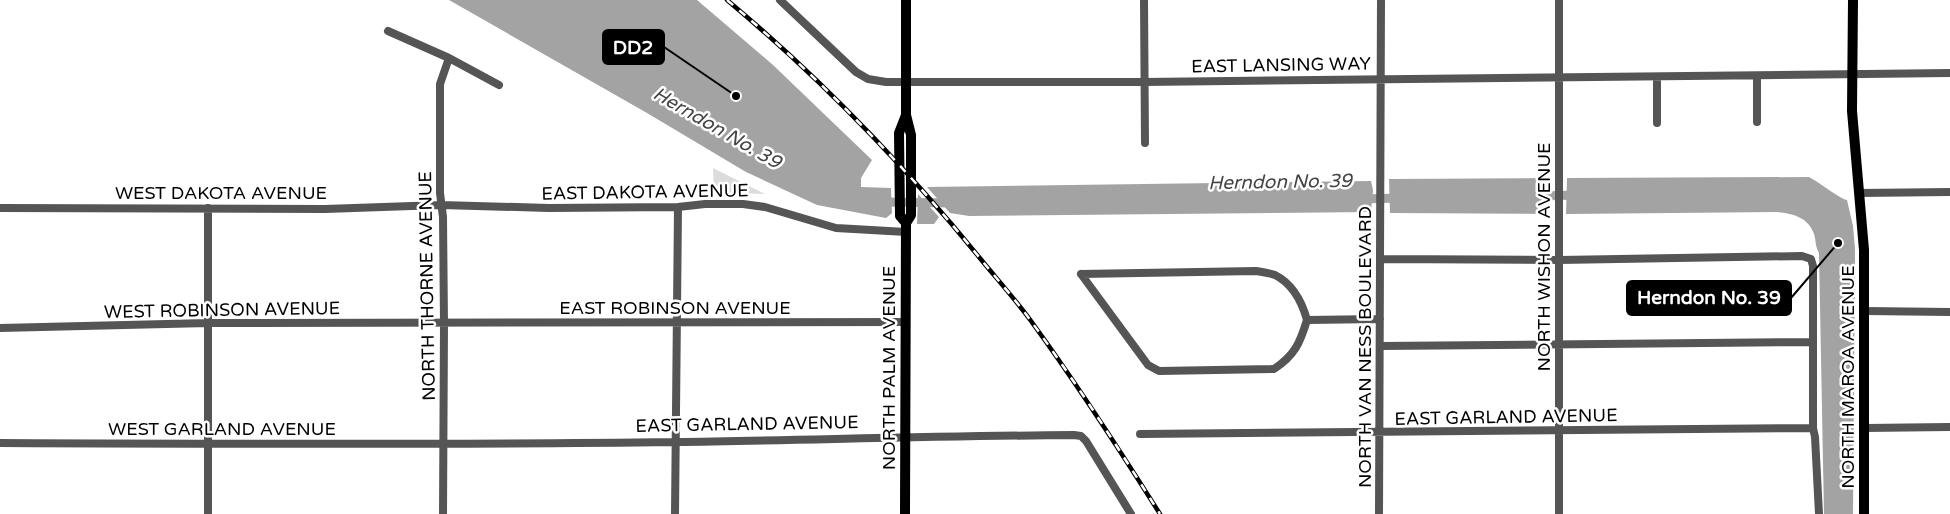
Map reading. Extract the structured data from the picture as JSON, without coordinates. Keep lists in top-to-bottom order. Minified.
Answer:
{"streets":{"main road":["NORTH PALM AVENUE","NORTH MAROA AVENUE"],"street":["EAST LANSING WAY","EAST DAKOTA AVENUE","WEST DAKOTA AVENUE","NORTH WISHON AVENUE","NORTH THORNE AVENUE","EAST ROBINSON AVENUE","WEST ROBINSON AVENUE","NORTH VAN NESS BOULEVARD","EAST GARLAND AVENUE","WEST GARLAND AVENUE"]},"crossings":[["EAST LANSING WAY","NORTH WISHON AVENUE"],["EAST LANSING WAY","NORTH VAN NESS BOULEVARD"],["EAST LANSING WAY","NORTH PALM AVENUE"],["EAST LANSING WAY","NORTH MAROA AVENUE"],["EAST DAKOTA AVENUE","WEST DAKOTA AVENUE"],["EAST DAKOTA AVENUE","NORTH THORNE AVENUE"],["EAST DAKOTA AVENUE","NORTH PALM AVENUE"],["WEST DAKOTA AVENUE","NORTH THORNE AVENUE"],["NORTH WISHON AVENUE","EAST GARLAND AVENUE"],["NORTH THORNE AVENUE","EAST ROBINSON AVENUE"],["NORTH THORNE AVENUE","WEST ROBINSON AVENUE"],["NORTH THORNE AVENUE","EAST GARLAND AVENUE"],["NORTH THORNE AVENUE","WEST GARLAND AVENUE"],["EAST ROBINSON AVENUE","WEST ROBINSON AVENUE"],["EAST ROBINSON AVENUE","NORTH PALM AVENUE"],["NORTH VAN NESS BOULEVARD","EAST GARLAND AVENUE"],["NORTH PALM AVENUE","EAST GARLAND AVENUE"],["EAST GARLAND AVENUE","WEST GARLAND AVENUE"]],"water":["Herndon No. 39"],"places":["DD2","Herndon No. 39"]}
